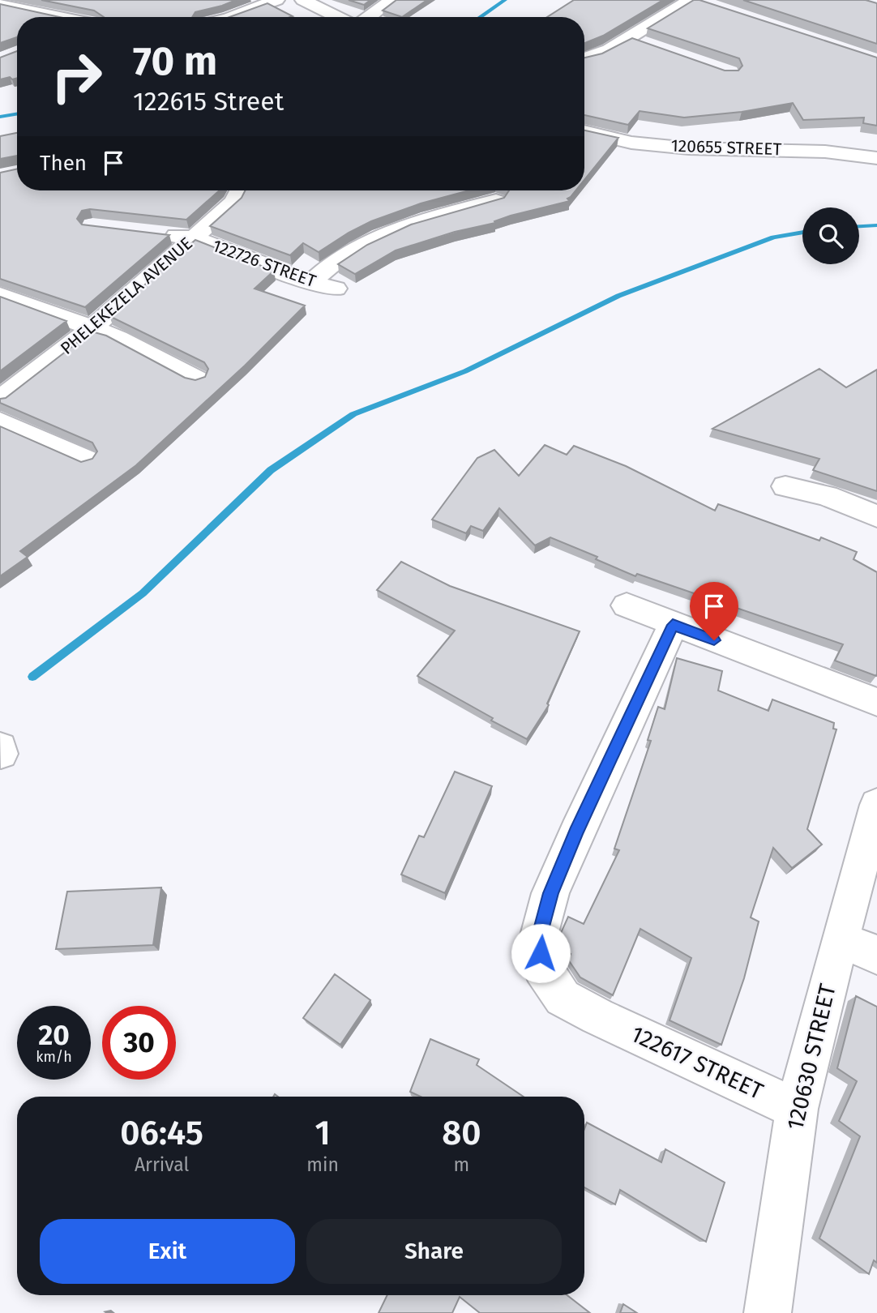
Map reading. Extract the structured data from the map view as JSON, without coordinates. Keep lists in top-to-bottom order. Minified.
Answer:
{"streets":{"street":["120655 STREET","122726 STREET","PHELEKEZELA AVENUE","120630 STREET","122617 STREET"]},"crossings":[["122726 STREET","PHELEKEZELA AVENUE"],["120630 STREET","122617 STREET"]],"page":{"turn":["70 m","122615 Street"],"then":"Then","speed":"20 km/h","limit":"30","eta":["06:45","Arrival","1","min","80","m"],"buttons":["Exit","Share"]}}
